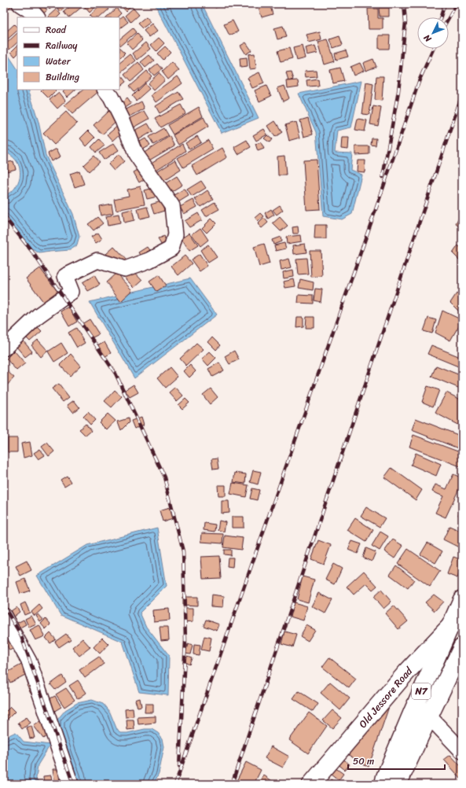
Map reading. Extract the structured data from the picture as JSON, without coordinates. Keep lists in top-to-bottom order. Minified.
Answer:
{"streets":{"main road":["N7","Old Jessore Road"]},"crossings":[["N7","Old Jessore Road"]],"legend":["Road","Railway","Water","Building"],"scale_bar":"50 m","north":"bottom left"}
